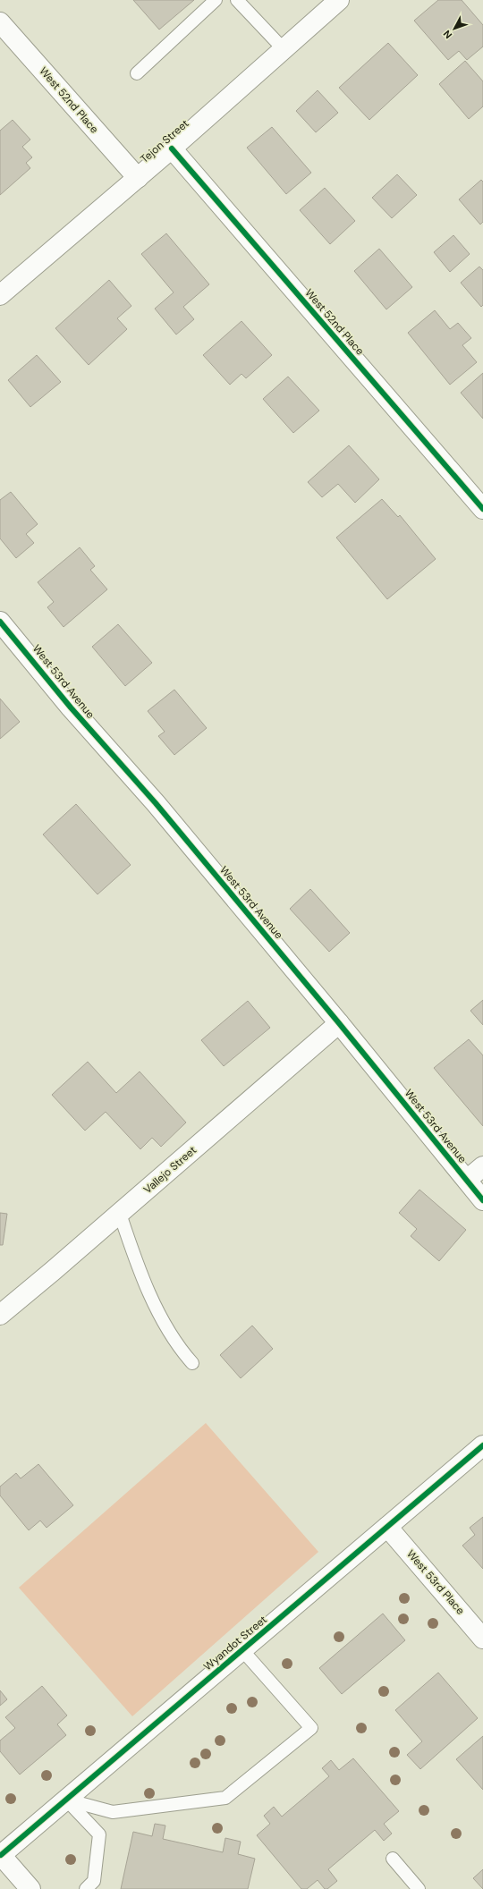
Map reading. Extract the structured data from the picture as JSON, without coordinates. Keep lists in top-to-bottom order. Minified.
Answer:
{"streets":{"street":["West 52nd Place","Tejon Street","West 53rd Avenue","Vallejo Street","West 53rd Place","Wyandot Street"]},"crossings":[["West 52nd Place","Tejon Street"],["West 53rd Avenue","Vallejo Street"],["West 53rd Place","Wyandot Street"]],"north":"bottom left"}
